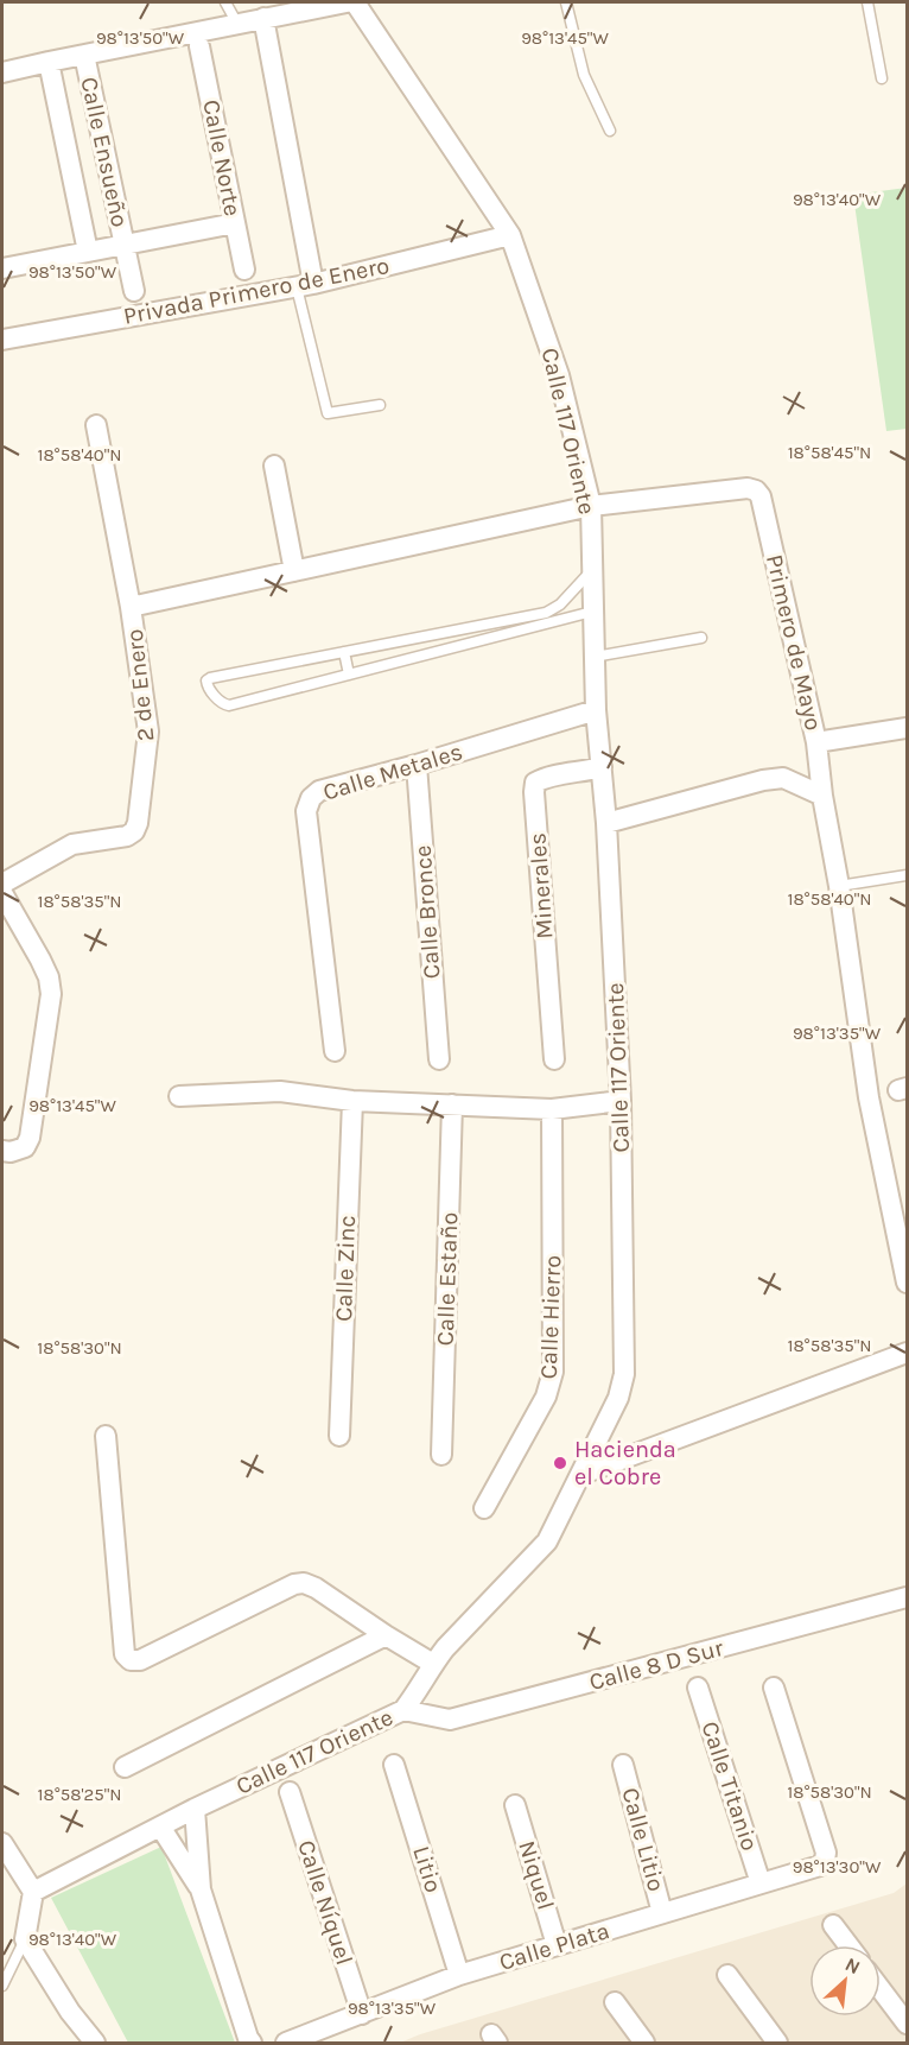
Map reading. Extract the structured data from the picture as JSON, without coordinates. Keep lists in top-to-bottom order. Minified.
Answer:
{"streets":{"street":["Calle Ensueño","Calle Norte","Privada Primero de Enero","Calle 117 Oriente","Primero de Mayo","2 de Enero","Calle Metales","Minerales","Calle Bronce","Calle Zinc","Calle Estaño","Calle Hierro","Calle 8 D Sur","Calle Titanio","Calle Litio","Litio","Niquel","Calle Níquel","Calle Plata"]},"crossings":[["Privada Primero de Enero","Calle 117 Oriente"],["Calle 117 Oriente","Primero de Mayo"],["Calle 117 Oriente","Calle Metales"],["Calle 117 Oriente","Minerales"],["Calle 117 Oriente","Calle 8 D Sur"],["Calle Metales","Calle Bronce"],["Calle Titanio","Calle Plata"],["Calle Litio","Calle Plata"],["Litio","Calle Plata"],["Niquel","Calle Plata"],["Calle Níquel","Calle Plata"]],"places":["Hacienda el Cobre"],"north":"top right","coordinates":["98°13'50\"W","98°13'45\"W","98°13'40\"W","18°58'45\"N","18°58'40\"N","18°58'35\"N","98°13'35\"W","18°58'30\"N","18°58'25\"N","98°13'30\"W"]}
